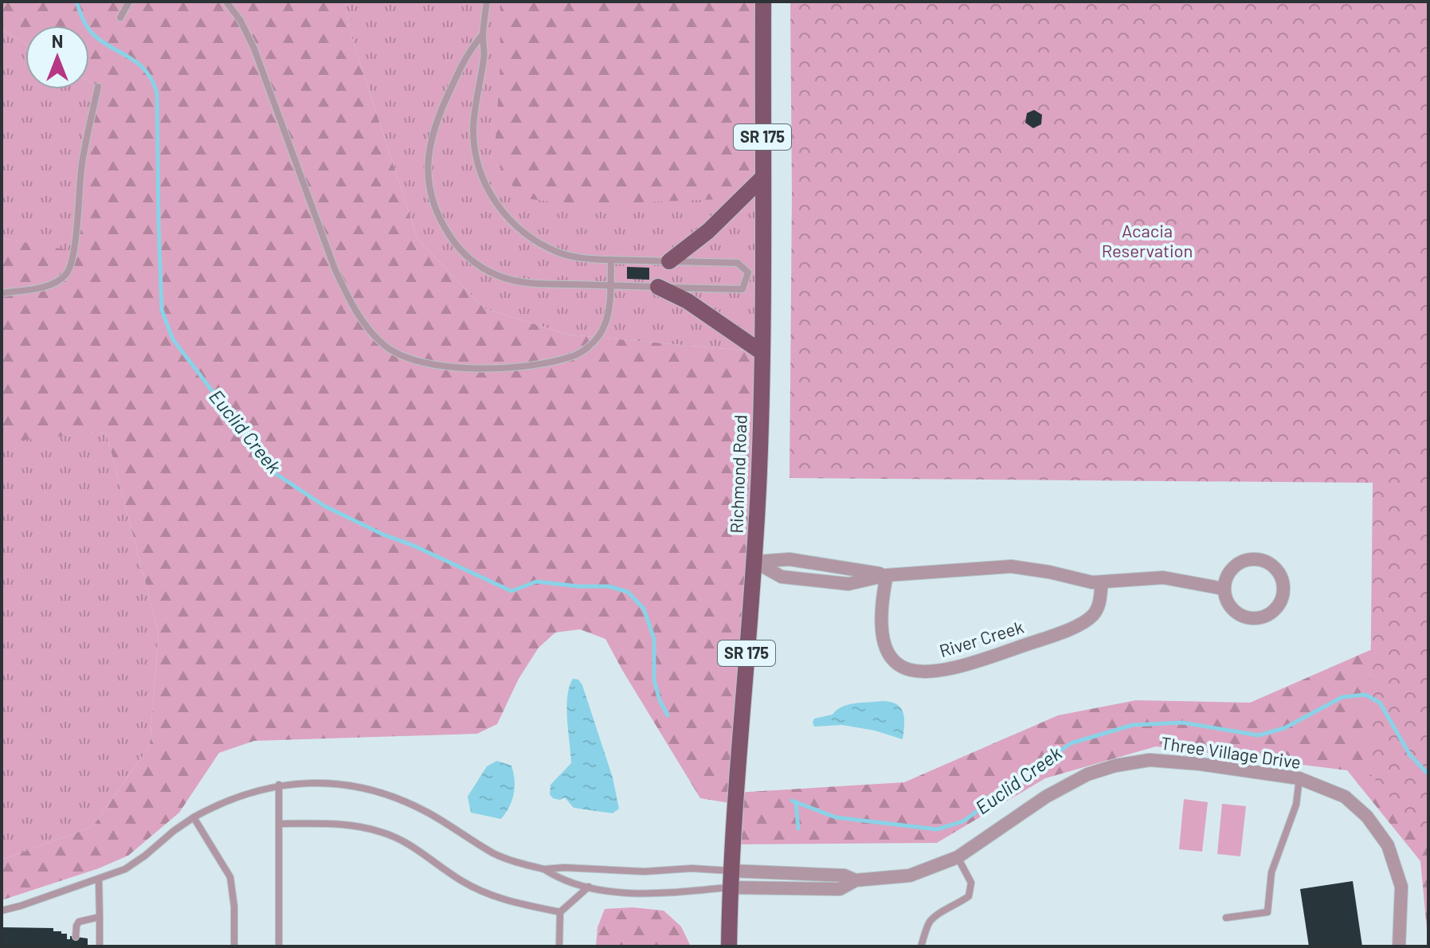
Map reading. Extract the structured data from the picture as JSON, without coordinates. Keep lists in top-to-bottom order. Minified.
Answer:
{"streets":{"main road":["SR 175","Richmond Road"],"street":["River Creek","Three Village Drive"]},"crossings":[["Richmond Road","Three Village Drive"]],"water":["Euclid Creek"],"parks":["Acacia Reservation"],"north":"top"}
